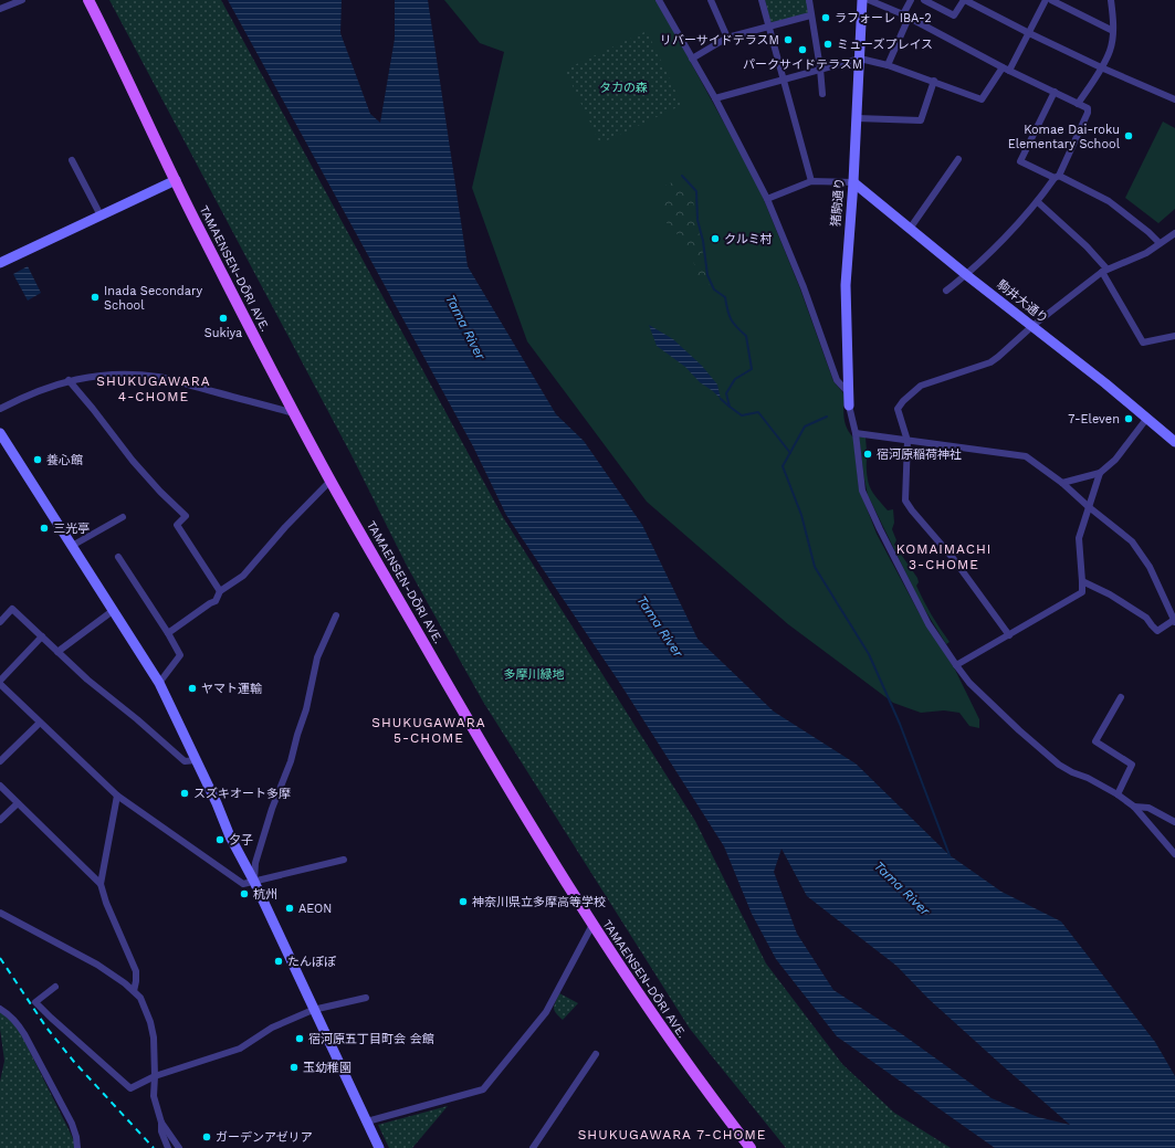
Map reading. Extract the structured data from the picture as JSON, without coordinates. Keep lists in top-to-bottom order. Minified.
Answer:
{"streets":{"main road":["TAMAENSEN-DŌRI AVE."],"street":["猪駒通り","駒井大通り"]},"crossings":[["猪駒通り","駒井大通り"]],"districts":["SHUKUGAWARA 4-CHOME","KOMAIMACHI 3-CHOME","SHUKUGAWARA 5-CHOME","SHUKUGAWARA 7-CHOME"],"water":["Tama River"],"parks":["タカの森","多摩川緑地"],"places":["ラフォーレ IBA-2","リバーサイドテラスM","ミューズプレイス","パークサイドテラスM","Komae Dai-roku Elementary School","クルミ村","Inada Secondary School","Sukiya","7-Eleven","宿河原稲荷神社","養心館","三光亭","ヤマト運輸","スズキオート多摩","夕子","杭州","神奈川県立多摩高等学校","AEON","たんぽぽ","宿河原五丁目町会 会館","玉幼稚園","ガーデンアゼリア"]}
